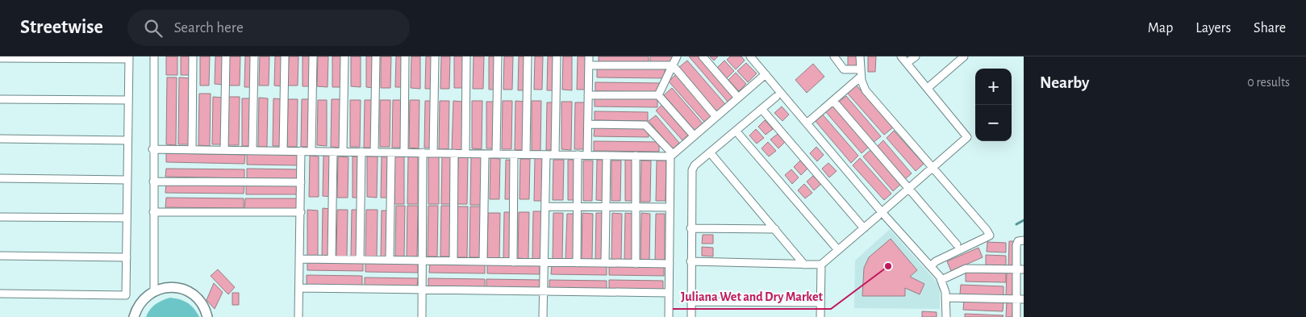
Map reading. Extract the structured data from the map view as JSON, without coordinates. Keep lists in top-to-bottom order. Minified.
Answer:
{"places":["Juliana Wet and Dry Market"],"page":{"header":"Streetwise","search":"Search here","nav":["Map","Layers","Share"],"heading":["Nearby","0 results"],"map_buttons":["+","−"]}}
